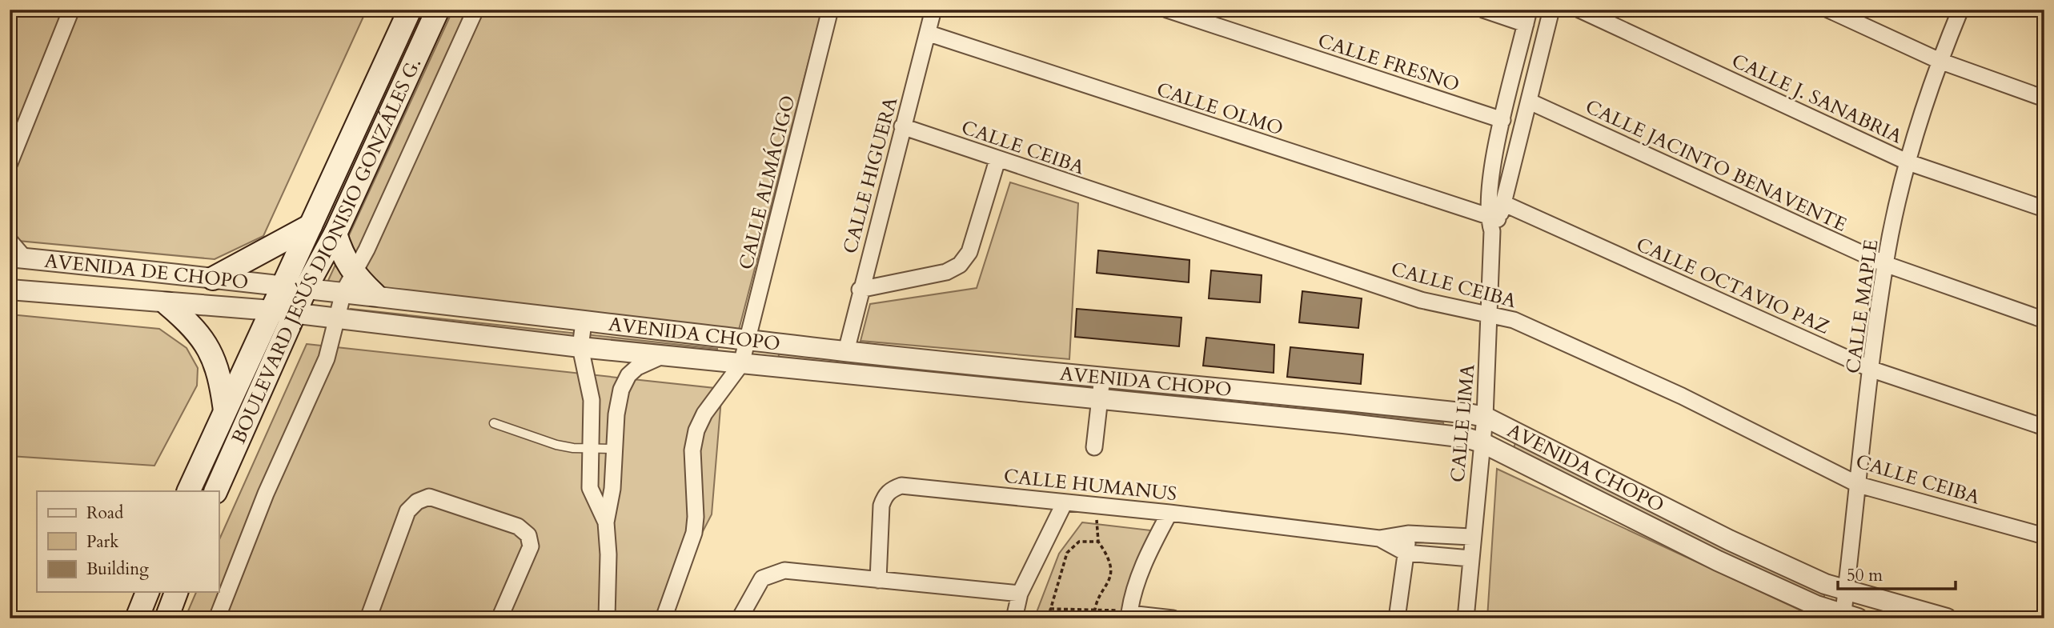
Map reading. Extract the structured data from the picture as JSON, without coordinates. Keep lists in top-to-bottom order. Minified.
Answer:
{"streets":{"main road":["BOULEVARD JESÚS DIONISIO GONZÁLES G."],"street":["CALLE FRESNO","CALLE J. SANABRIA","CALLE OLMO","CALLE CEIBA","CALLE JACINTO BENAVENTE","CALLE HIGUERA","CALLE ALMÁCIGO","AVENIDA DE CHOPO","CALLE OCTAVIO PAZ","CALLE MAPLE","AVENIDA CHOPO","CALLE LIMA","CALLE HUMANUS"]},"crossings":[["CALLE FRESNO","CALLE LIMA"],["CALLE J. SANABRIA","CALLE MAPLE"],["CALLE OLMO","CALLE HIGUERA"],["CALLE OLMO","CALLE LIMA"],["CALLE CEIBA","CALLE HIGUERA"],["CALLE CEIBA","CALLE MAPLE"],["CALLE CEIBA","CALLE LIMA"],["CALLE JACINTO BENAVENTE","CALLE MAPLE"],["CALLE JACINTO BENAVENTE","CALLE LIMA"],["CALLE HIGUERA","AVENIDA CHOPO"],["CALLE ALMÁCIGO","AVENIDA CHOPO"],["BOULEVARD JESÚS DIONISIO GONZÁLES G.","AVENIDA DE CHOPO"],["BOULEVARD JESÚS DIONISIO GONZÁLES G.","AVENIDA CHOPO"],["AVENIDA DE CHOPO","AVENIDA CHOPO"],["CALLE OCTAVIO PAZ","CALLE MAPLE"],["CALLE OCTAVIO PAZ","CALLE LIMA"],["CALLE MAPLE","AVENIDA CHOPO"],["AVENIDA CHOPO","CALLE LIMA"],["CALLE LIMA","CALLE HUMANUS"]],"legend":["Road","Park","Building"],"scale_bar":"50 m"}
